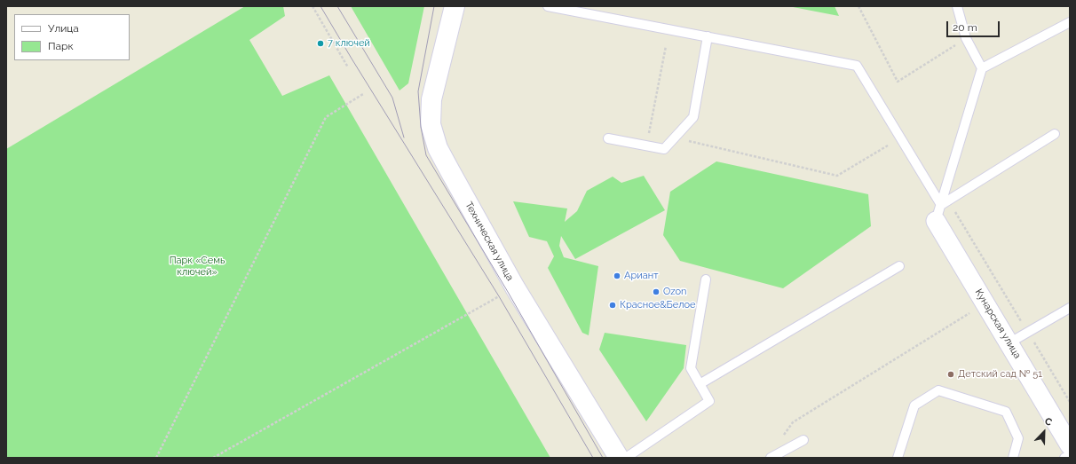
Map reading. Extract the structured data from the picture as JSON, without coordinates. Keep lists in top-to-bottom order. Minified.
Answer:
{"streets":{"street":["Техническая улица","Кунарская улица"]},"parks":["Парк «Семь ключей»"],"places":["7 ключей","Ариант","Ozon","Красное&Белое","Детский сад № 51"],"legend":["Улица","Парк"],"scale_bar":"20 m","north":"top right"}
